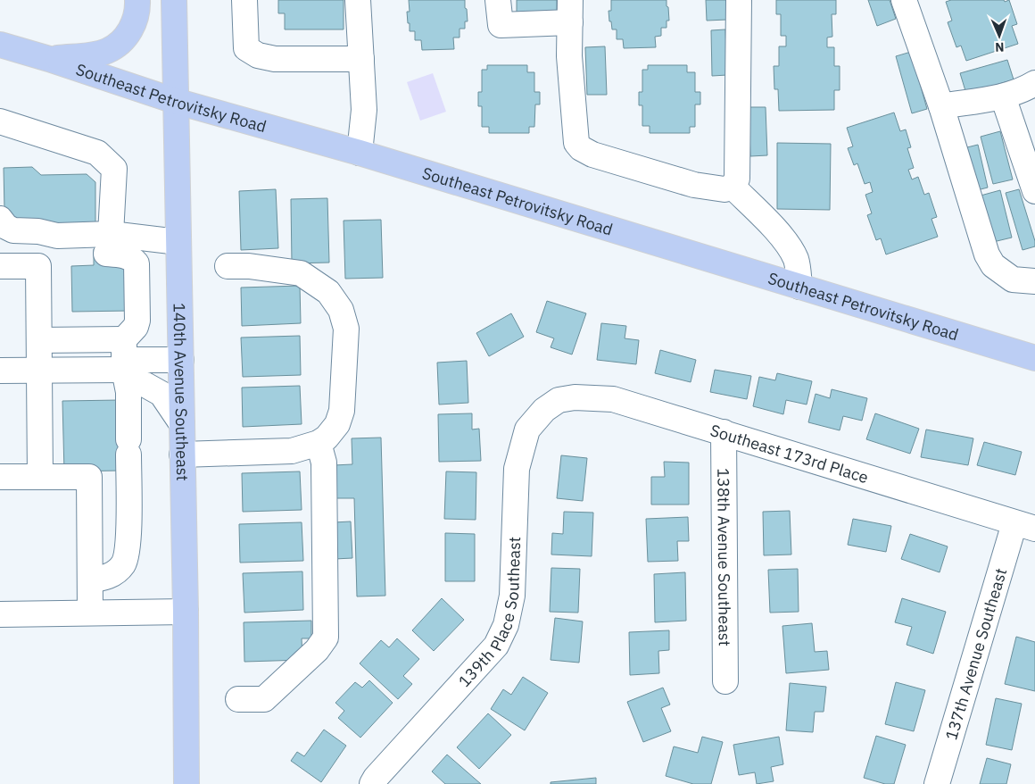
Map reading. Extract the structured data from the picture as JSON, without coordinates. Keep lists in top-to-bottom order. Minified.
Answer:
{"streets":{"main road":["Southeast Petrovitsky Road","140th Avenue Southeast"],"street":["Southeast 173rd Place","138th Avenue Southeast","139th Place Southeast","137th Avenue Southeast"]},"crossings":[["Southeast Petrovitsky Road","140th Avenue Southeast"],["Southeast 173rd Place","138th Avenue Southeast"],["Southeast 173rd Place","139th Place Southeast"],["Southeast 173rd Place","137th Avenue Southeast"]],"north":"bottom"}
